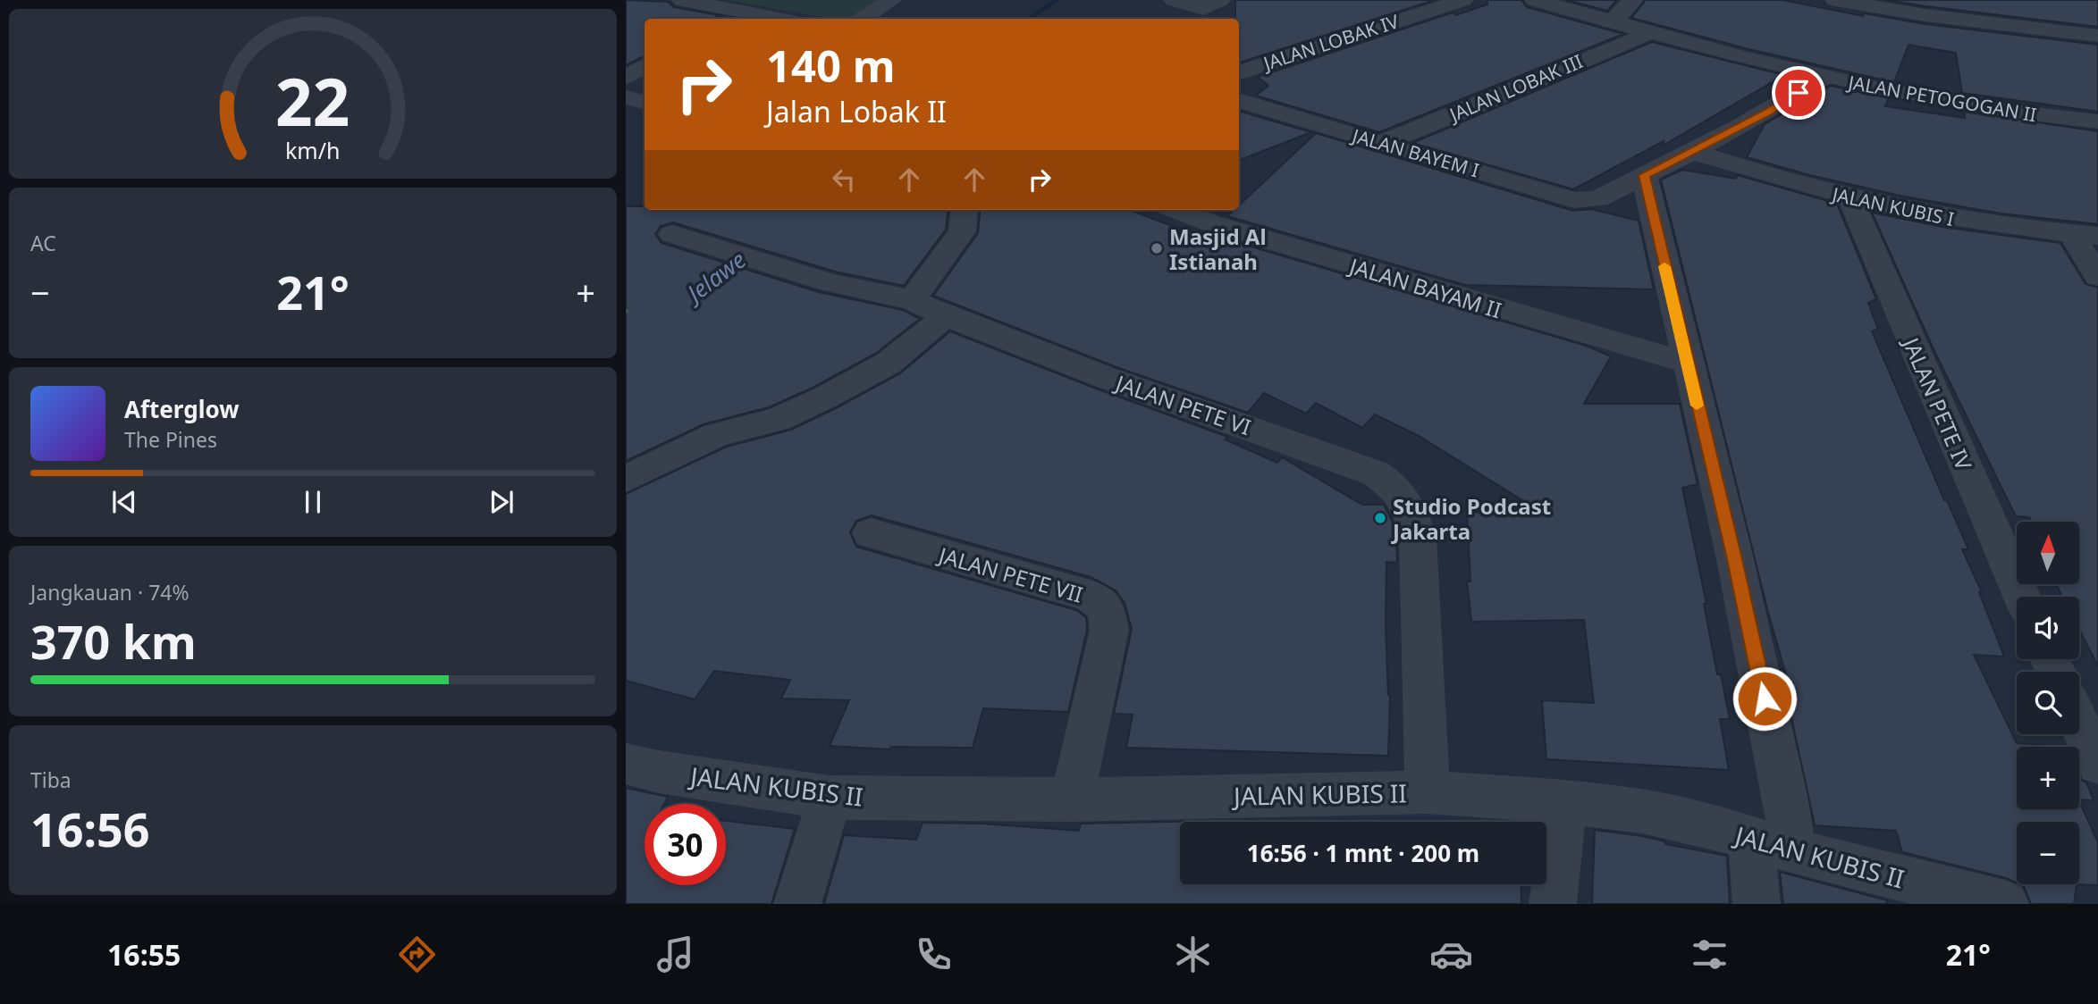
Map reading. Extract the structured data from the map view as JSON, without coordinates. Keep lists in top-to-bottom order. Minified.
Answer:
{"streets":{"street":["JALAN LOBAK IV","JALAN LOBAK III","JALAN PETOGOGAN II","JALAN BAYEM I","JALAN KUBIS I","JALAN BAYAM II","JALAN PETE IV","JALAN PETE VI","JALAN PETE VII","JALAN KUBIS II"]},"crossings":[["JALAN LOBAK III","JALAN PETOGOGAN II"],["JALAN LOBAK III","JALAN BAYEM I"],["JALAN KUBIS I","JALAN PETE IV"],["JALAN PETE VI","JALAN KUBIS II"],["JALAN PETE VII","JALAN KUBIS II"]],"water":["Jelawe"],"places":["Masjid Al Istianah","Studio Podcast Jakarta"],"north":"top","page":{"turn":["140 m","Jalan Lobak II"],"tile":["AC",["Jangkauan · 74%","370 km"],["Tiba","16:56"]],"heat":["−","21°","+"],"song":["Afterglow","The Pines"],"map_buttons":["+","−"],"limit":"30","trip":"16:56 · 1 mnt · 200 m","tabs":["16:55","21°"],"gauge":["22","km/h"]}}
